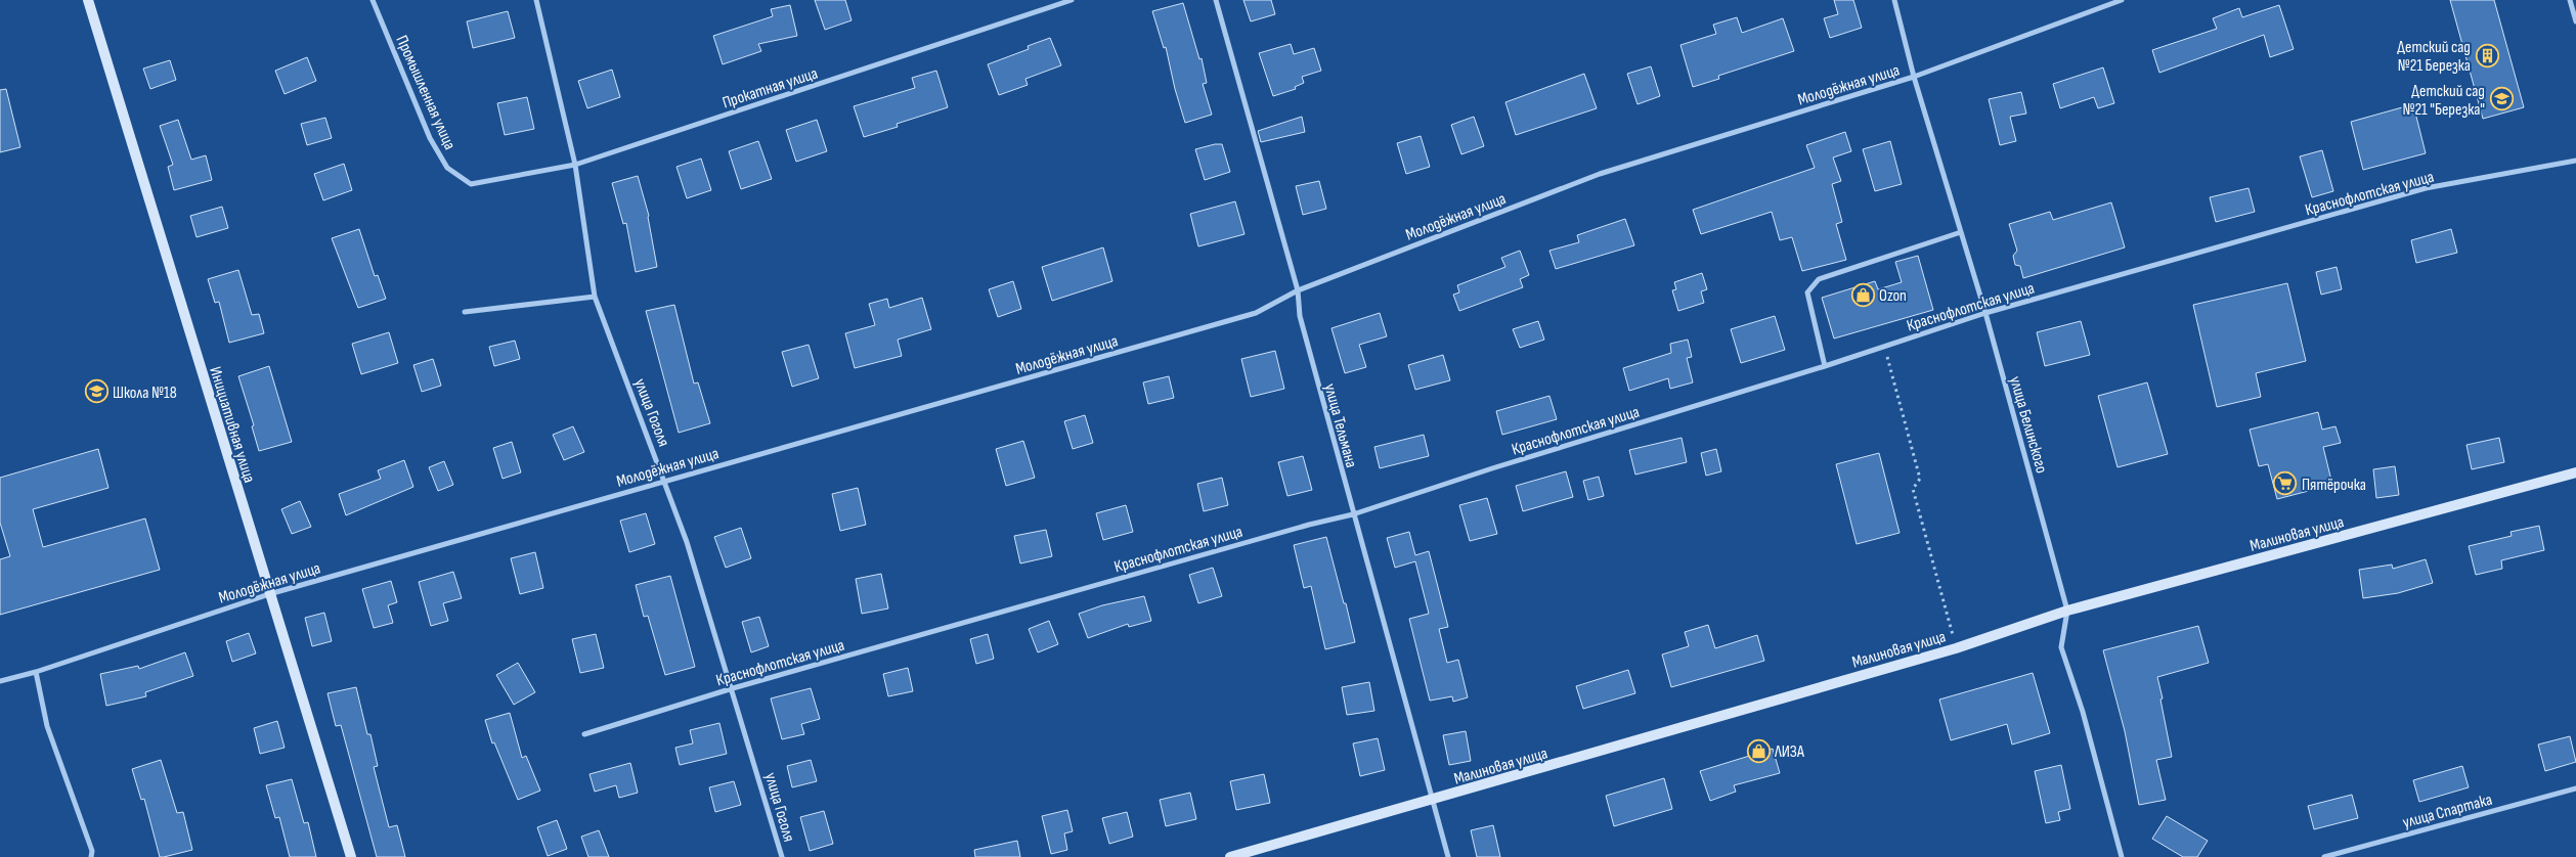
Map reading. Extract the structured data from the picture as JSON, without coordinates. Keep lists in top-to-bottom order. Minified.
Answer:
{"streets":{"street":["Молодёжная улица","Прокатная улица","Промышленная улица","Краснофлотская улица","улица Гоголя","Инициативная улица","улица Белинского","улица Тельмана","Малиновая улица","улица Спартака"]},"crossings":[["Молодёжная улица","улица Гоголя"],["Молодёжная улица","Инициативная улица"],["Молодёжная улица","улица Белинского"],["Молодёжная улица","улица Тельмана"],["Прокатная улица","Промышленная улица"],["Прокатная улица","улица Гоголя"],["Краснофлотская улица","улица Гоголя"],["Краснофлотская улица","улица Белинского"],["Краснофлотская улица","улица Тельмана"],["улица Белинского","Малиновая улица"],["улица Тельмана","Малиновая улица"]],"places":{"building":["Детский сад №21 Березка"],"school or university":["Детский сад №21 \"Березка\"","Школа №18"],"shop":["Ozon","ЛИЗА"],"supermarket":["Пятёрочка"]}}
